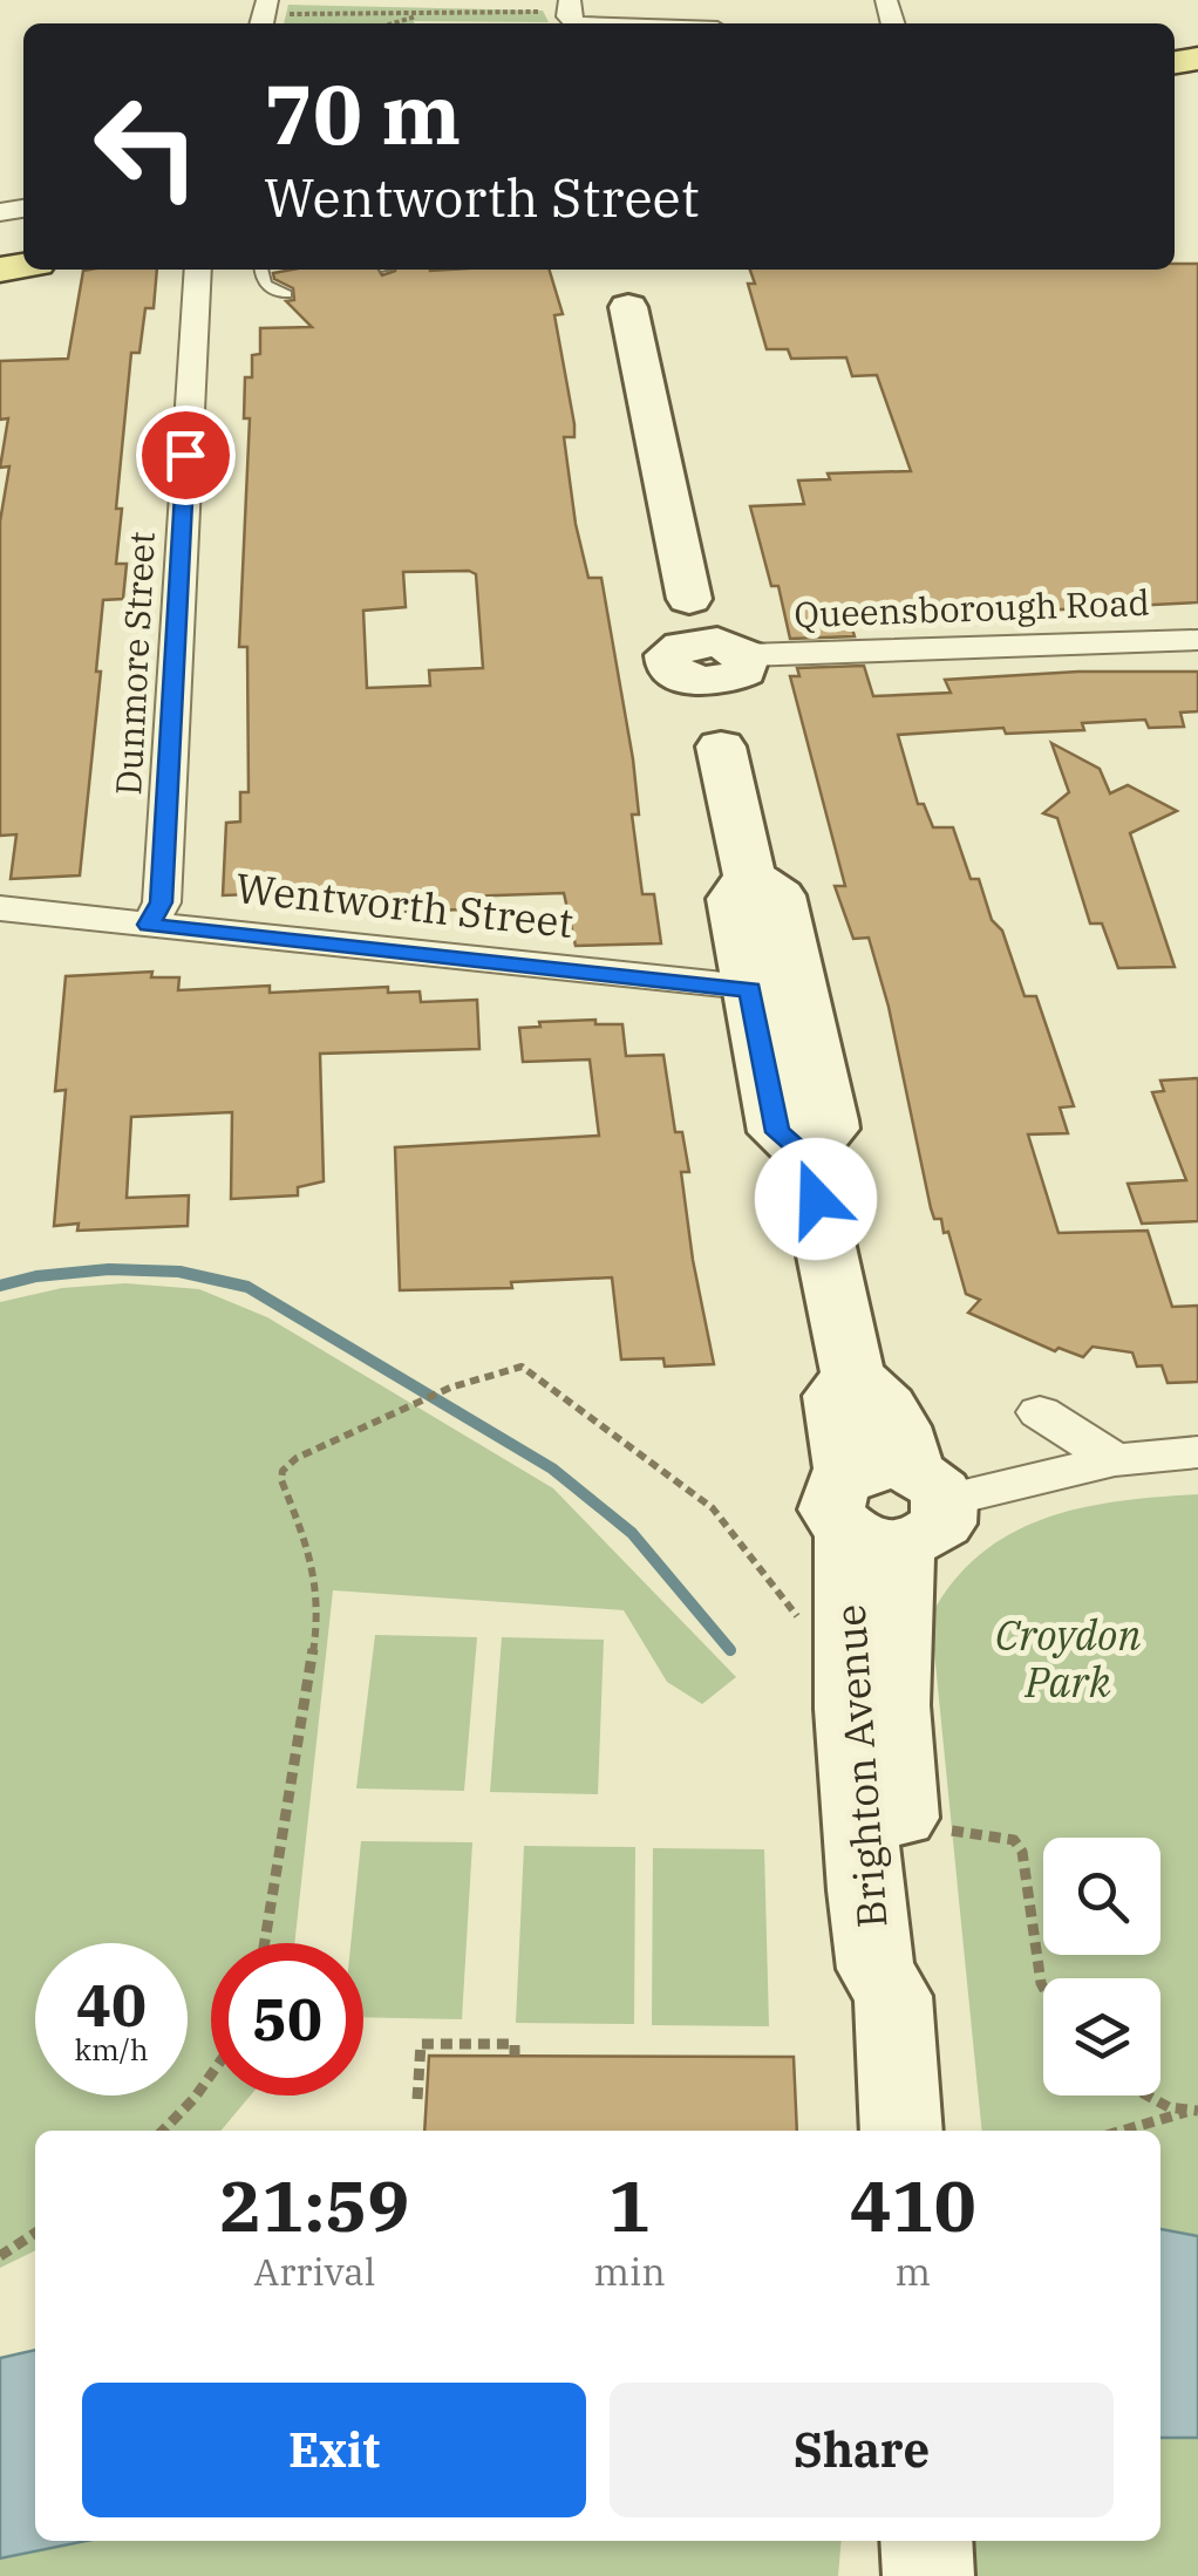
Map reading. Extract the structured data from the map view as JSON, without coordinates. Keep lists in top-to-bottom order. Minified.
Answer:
{"streets":{"main road":["Brighton Avenue"],"street":["Queensborough Road","Dunmore Street","Wentworth Street"]},"crossings":[["Queensborough Road","Brighton Avenue"],["Dunmore Street","Wentworth Street"],["Wentworth Street","Brighton Avenue"]],"parks":["Croydon Park"],"page":{"turn":["70 m","Wentworth Street"],"speed":"40 km/h","limit":"50","eta":["21:59","Arrival","1","min","410","m"],"buttons":["Exit","Share"]}}
